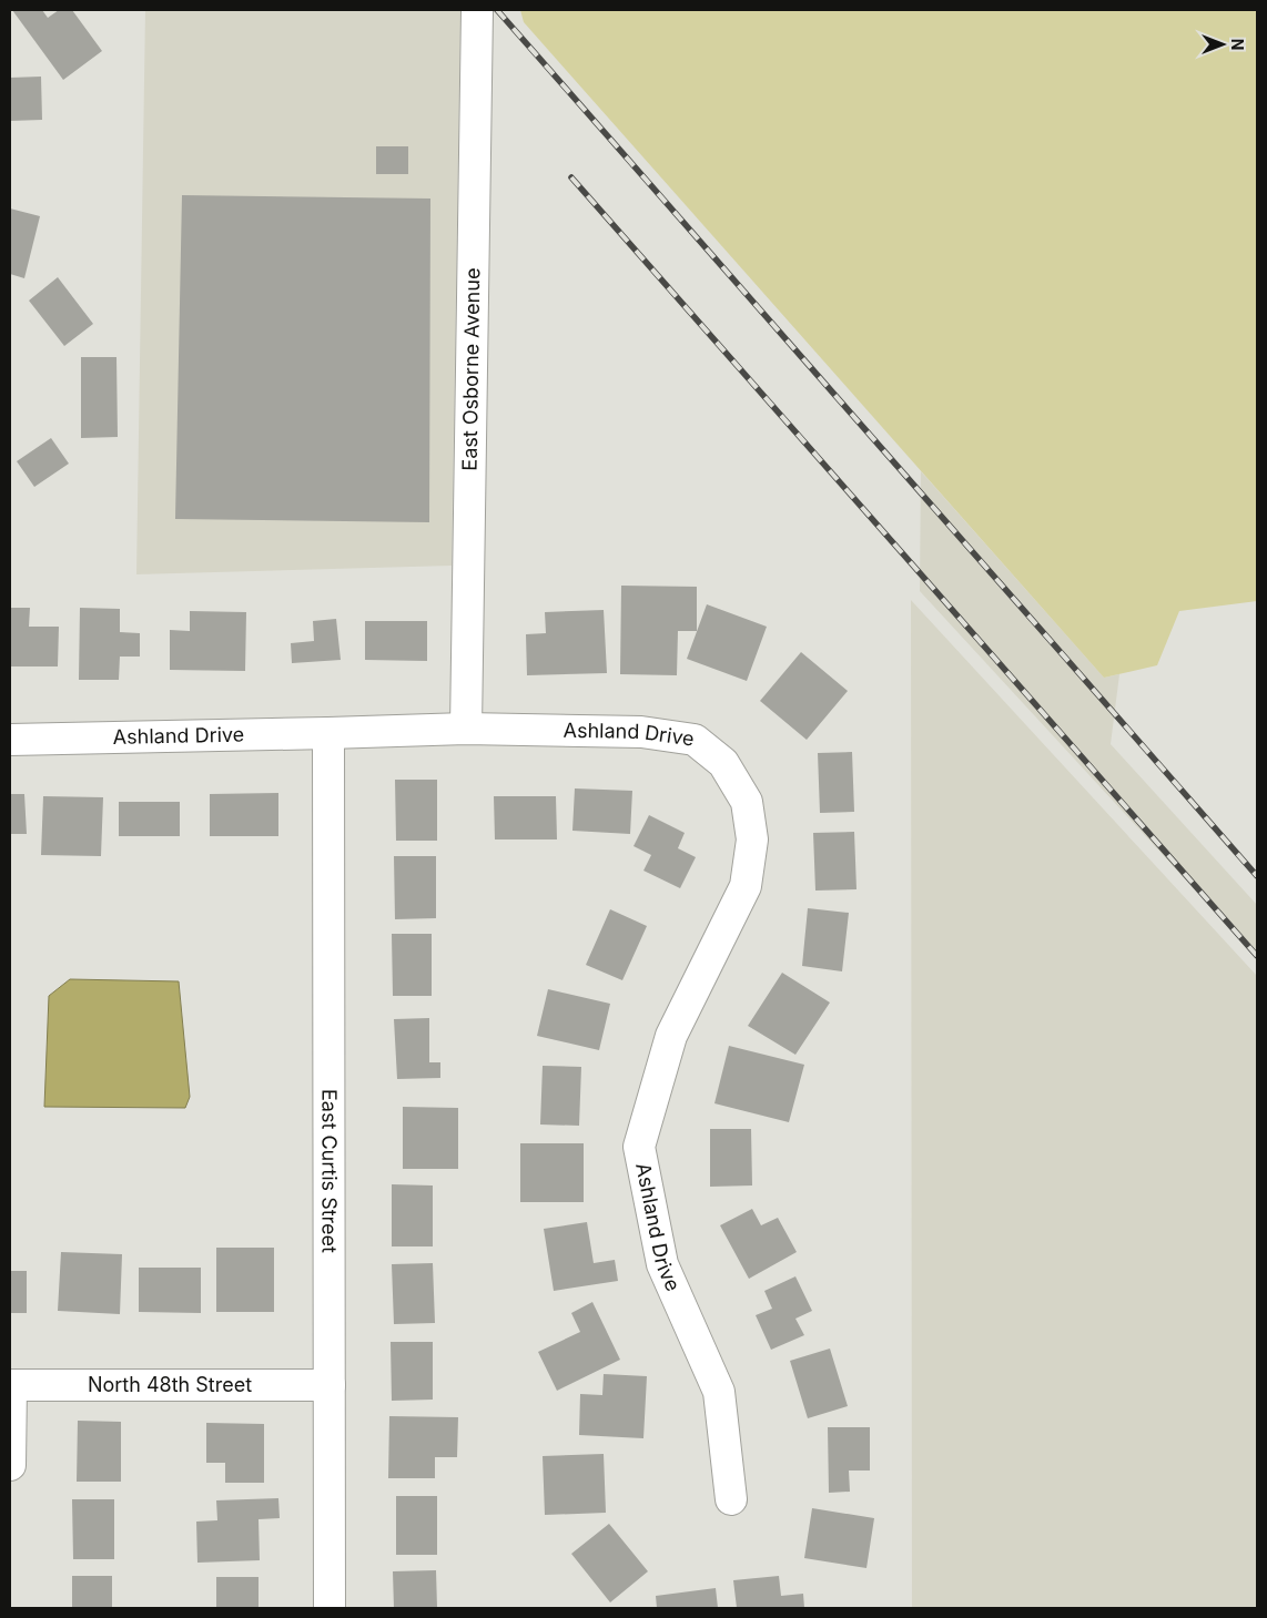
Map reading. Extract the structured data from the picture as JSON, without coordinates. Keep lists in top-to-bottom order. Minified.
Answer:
{"streets":{"street":["East Osborne Avenue","Ashland Drive","East Curtis Street","North 48th Street"]},"crossings":[["East Osborne Avenue","Ashland Drive"],["Ashland Drive","East Curtis Street"],["East Curtis Street","North 48th Street"]],"north":"right"}
